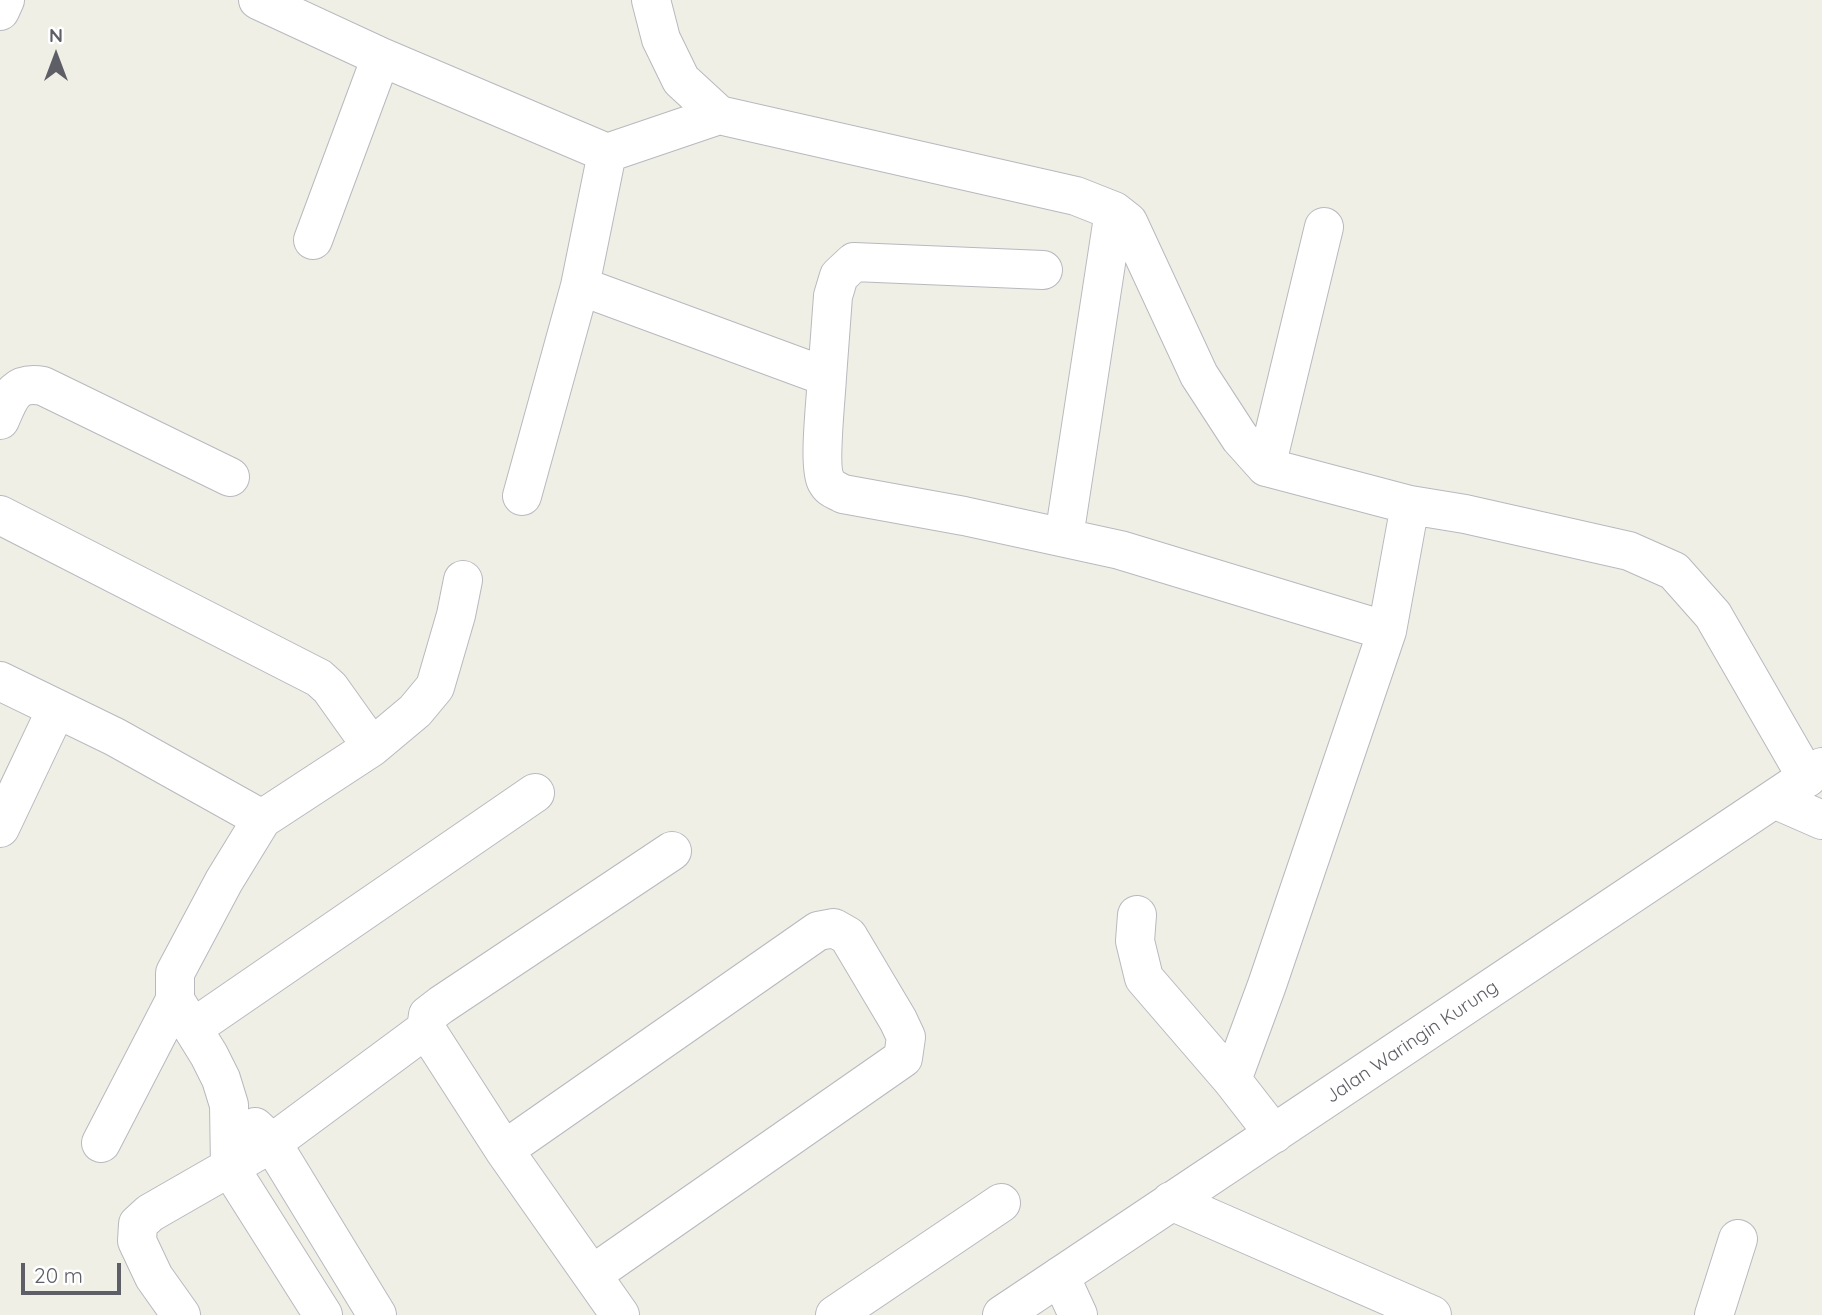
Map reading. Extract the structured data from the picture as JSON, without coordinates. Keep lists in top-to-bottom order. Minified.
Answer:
{"streets":{"street":["Jalan Waringin Kurung"]},"scale_bar":"20 m","north":"top"}
